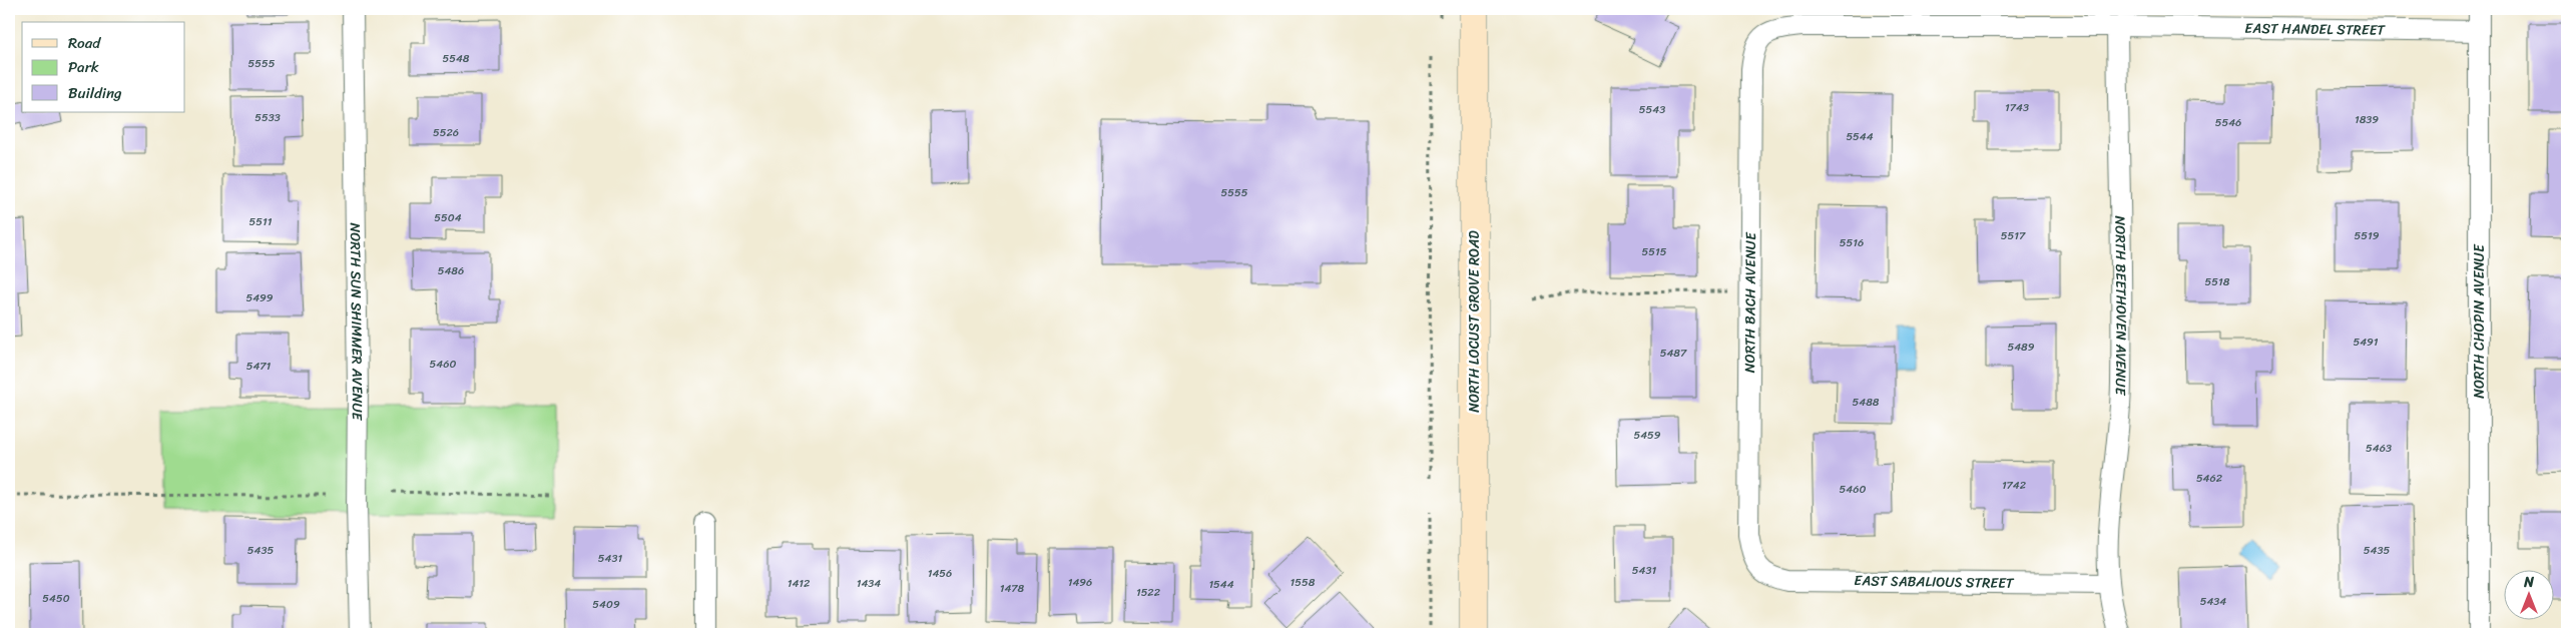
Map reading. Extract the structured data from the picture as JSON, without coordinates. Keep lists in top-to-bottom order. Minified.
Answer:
{"streets":{"main road":["NORTH LOCUST GROVE ROAD"],"street":["EAST HANDEL STREET","NORTH BACH AVENUE","NORTH BEETHOVEN AVENUE","NORTH SUN SHIMMER AVENUE","NORTH CHOPIN AVENUE","EAST SABALIOUS STREET"]},"crossings":[["EAST HANDEL STREET","NORTH BACH AVENUE"],["EAST HANDEL STREET","NORTH BEETHOVEN AVENUE"],["EAST HANDEL STREET","NORTH CHOPIN AVENUE"],["NORTH BACH AVENUE","EAST SABALIOUS STREET"],["NORTH BEETHOVEN AVENUE","EAST SABALIOUS STREET"]],"house_numbers":["5548","5555","1743","5543","5533","1839","5546","5526","5544","5555","5504","5511","5517","5519","5516","5515","5486","5518","5499","5491","5489","5487","5460","5471","5488","5459","5463","5462","1742","5460","5435","5435","5431","5431","1456","1496","1558","1412","1434","1544","1478","1522","5450","5434","5409"],"legend":["Road","Park","Building"],"north":"top"}
